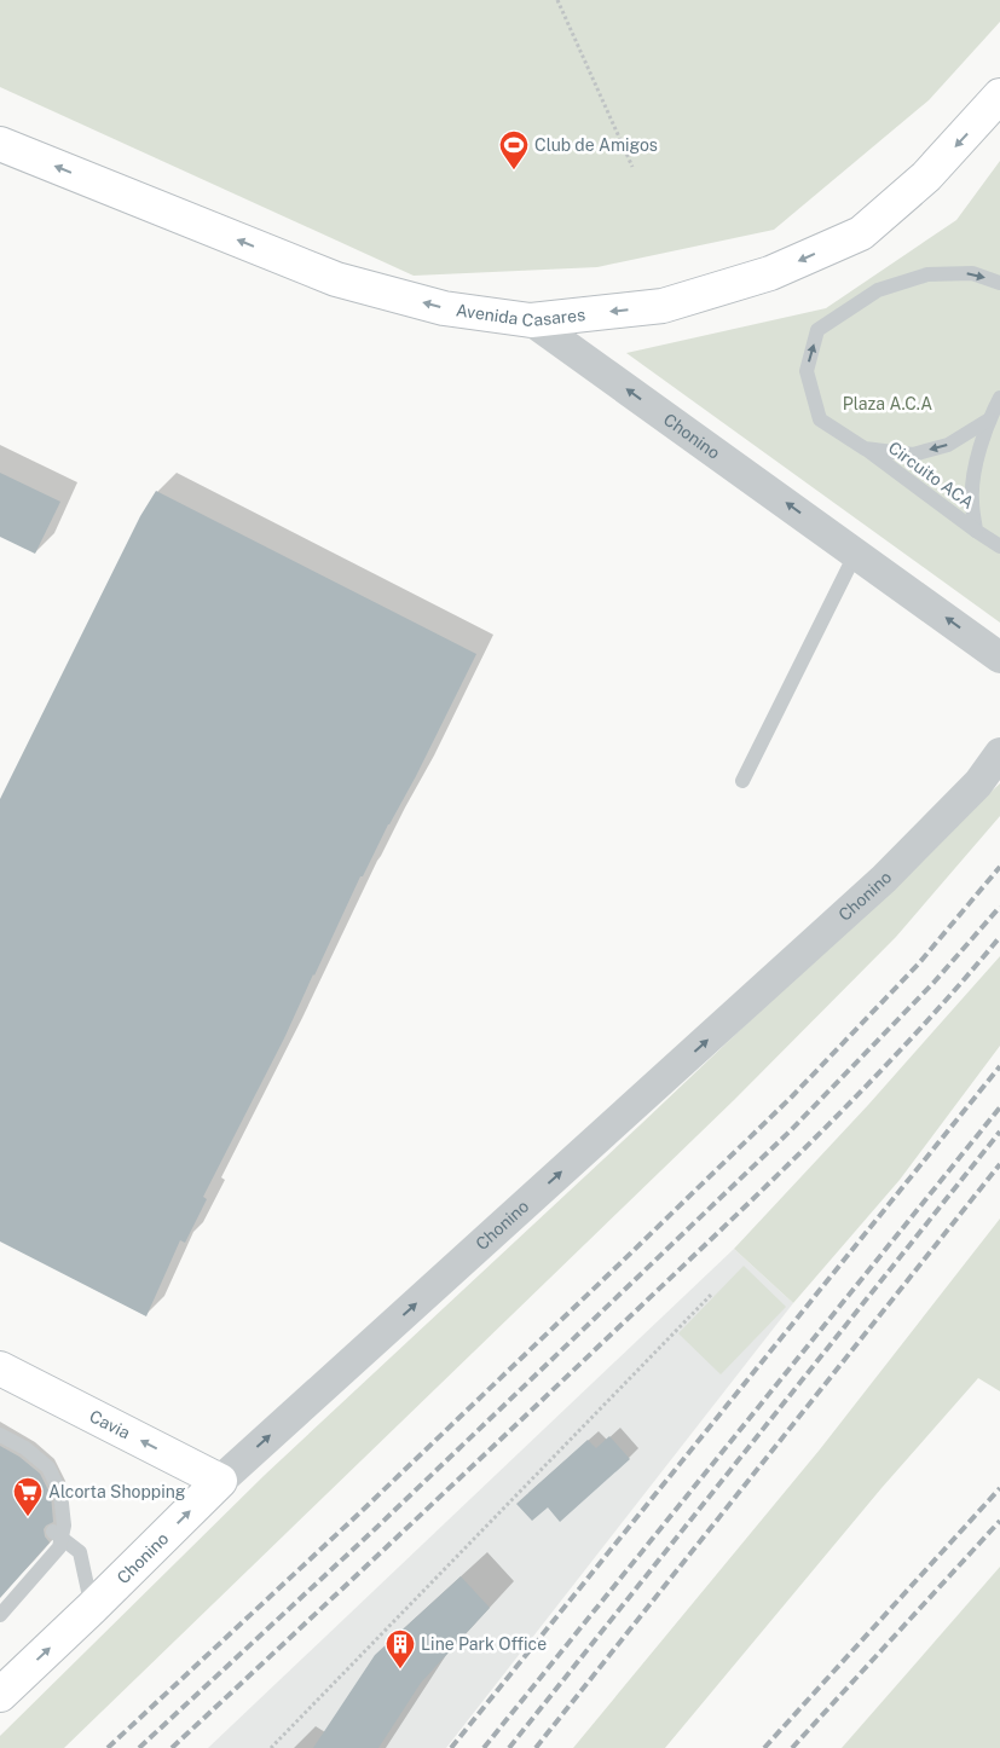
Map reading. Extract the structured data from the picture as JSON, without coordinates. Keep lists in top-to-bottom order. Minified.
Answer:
{"streets":{"street":["Avenida Casares","Chonino","Cavia"],"lane":["Circuito ACA"]},"crossings":[["Avenida Casares","Chonino"],["Chonino","Cavia"]],"one_way":["Avenida Casares","Cavia"],"parks":["Plaza A.C.A"],"places":{"sports":["Club de Amigos"],"supermarket":["Alcorta Shopping"],"building":["Line Park Office"]}}
